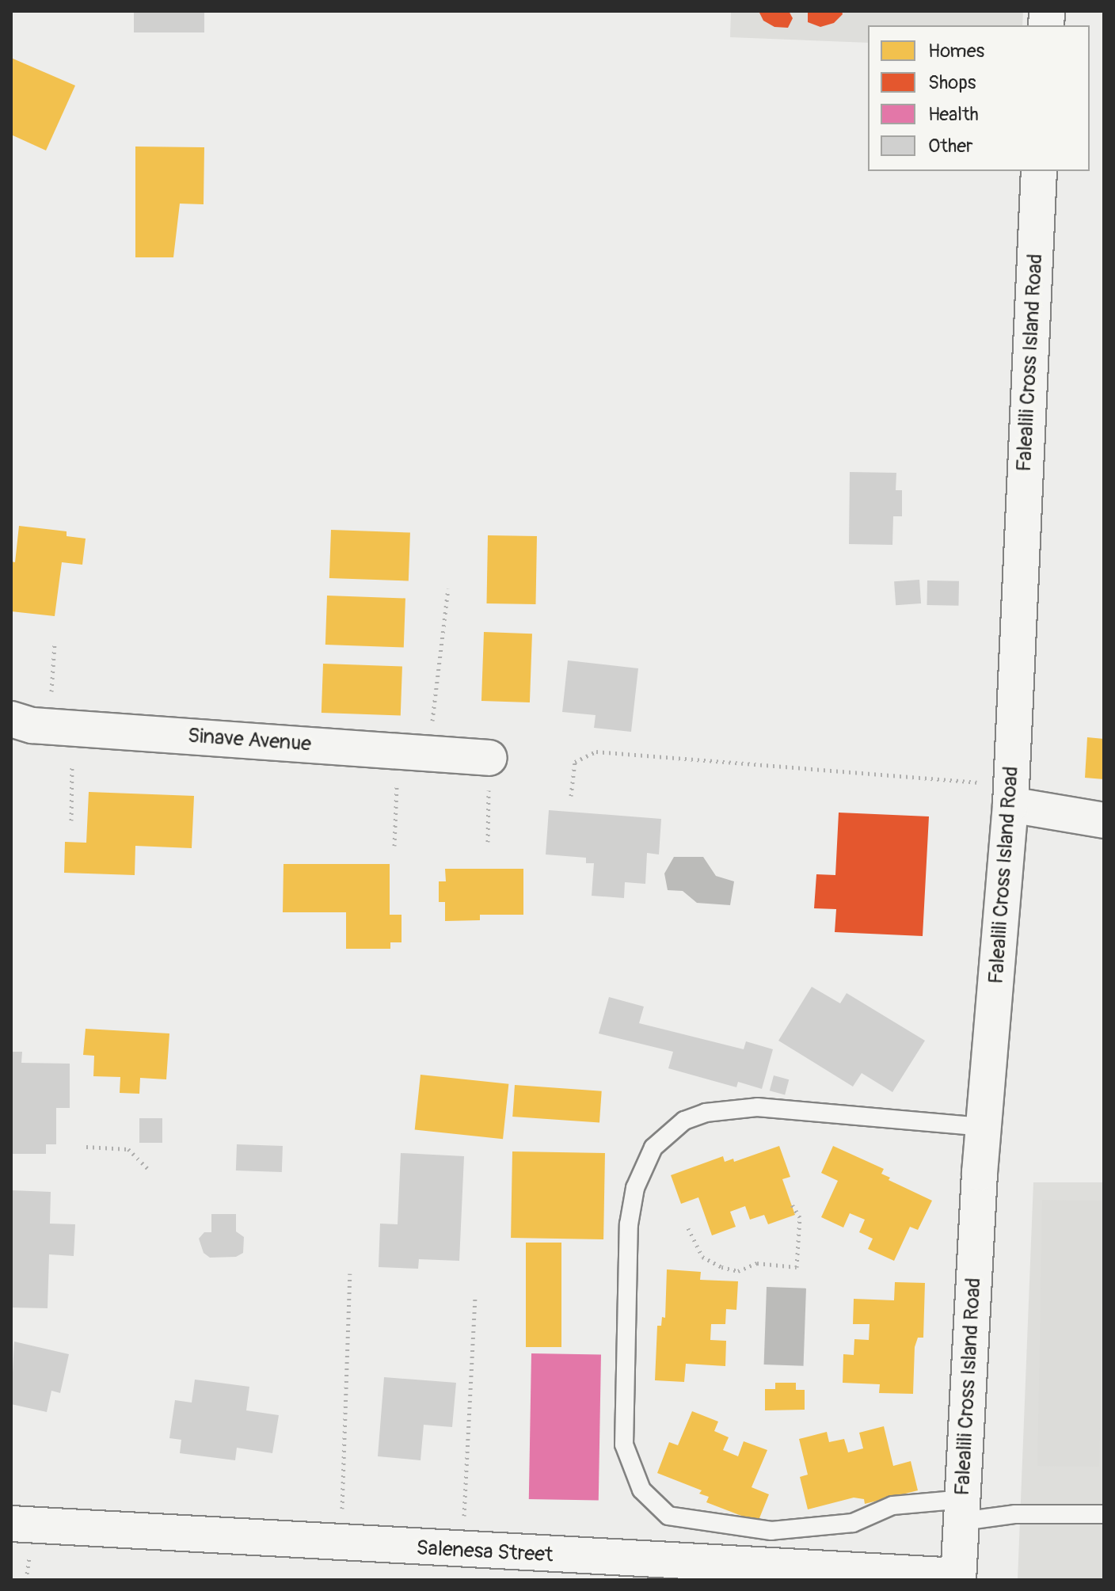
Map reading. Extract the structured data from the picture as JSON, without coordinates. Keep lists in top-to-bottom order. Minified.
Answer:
{"streets":{"main road":["Falealili Cross Island Road","Sinave Avenue","Salenesa Street"]},"crossings":[["Falealili Cross Island Road","Salenesa Street"]],"legend":["Homes","Shops","Health","Other"]}
